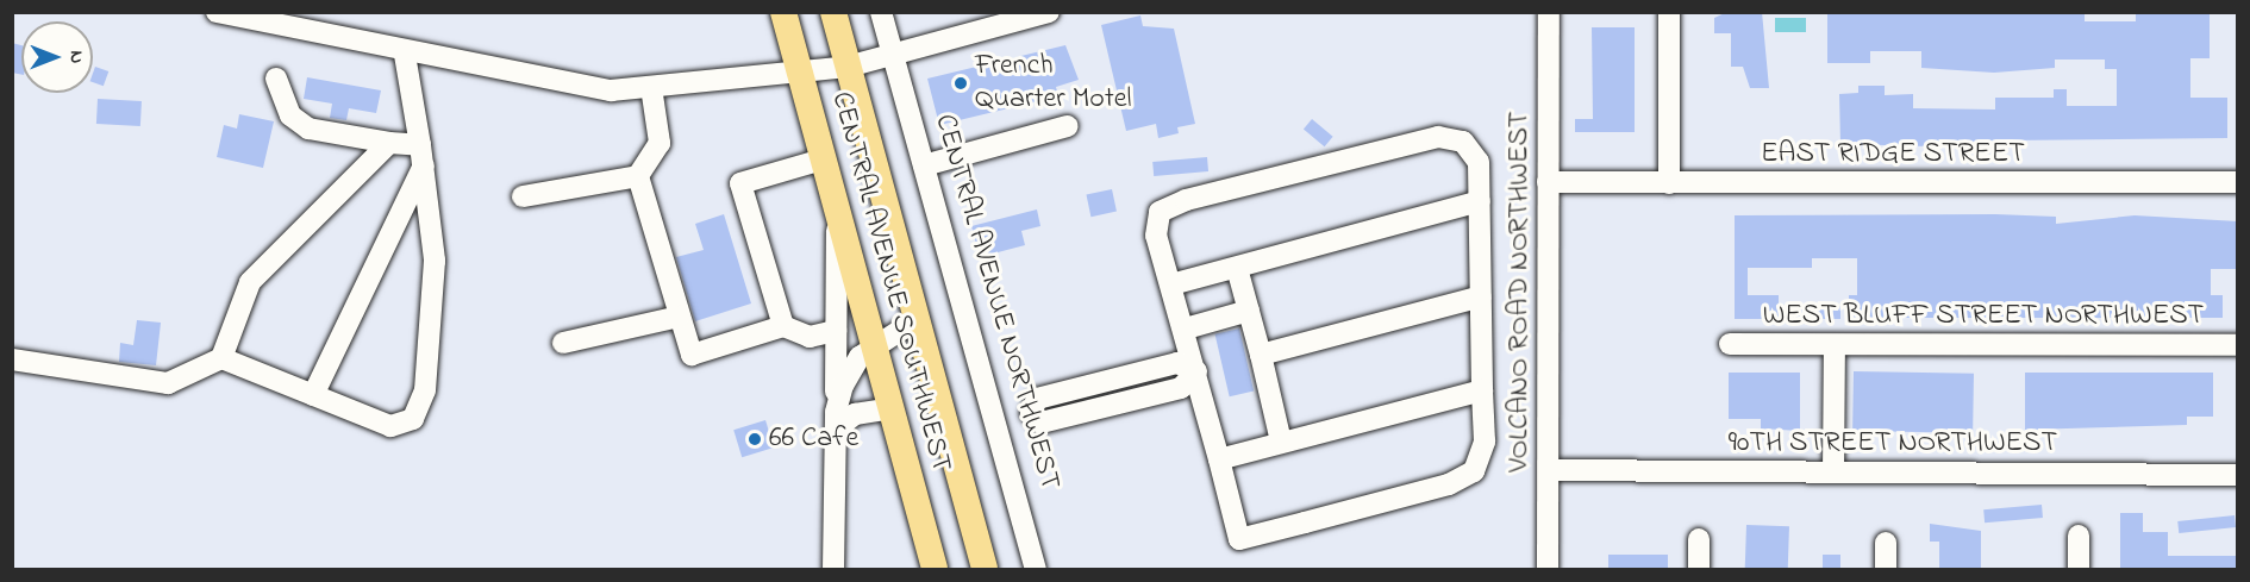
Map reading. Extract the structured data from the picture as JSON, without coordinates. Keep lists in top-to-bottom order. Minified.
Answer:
{"streets":{"main road":["CENTRAL AVENUE SOUTHWEST"],"street":["EAST RIDGE STREET","VOLCANO ROAD NORTHWEST","CENTRAL AVENUE NORTHWEST","WEST BLUFF STREET NORTHWEST","90TH STREET NORTHWEST"]},"crossings":[["EAST RIDGE STREET","VOLCANO ROAD NORTHWEST"],["VOLCANO ROAD NORTHWEST","90TH STREET NORTHWEST"]],"places":["French Quarter Motel","66 Cafe"],"north":"right"}
